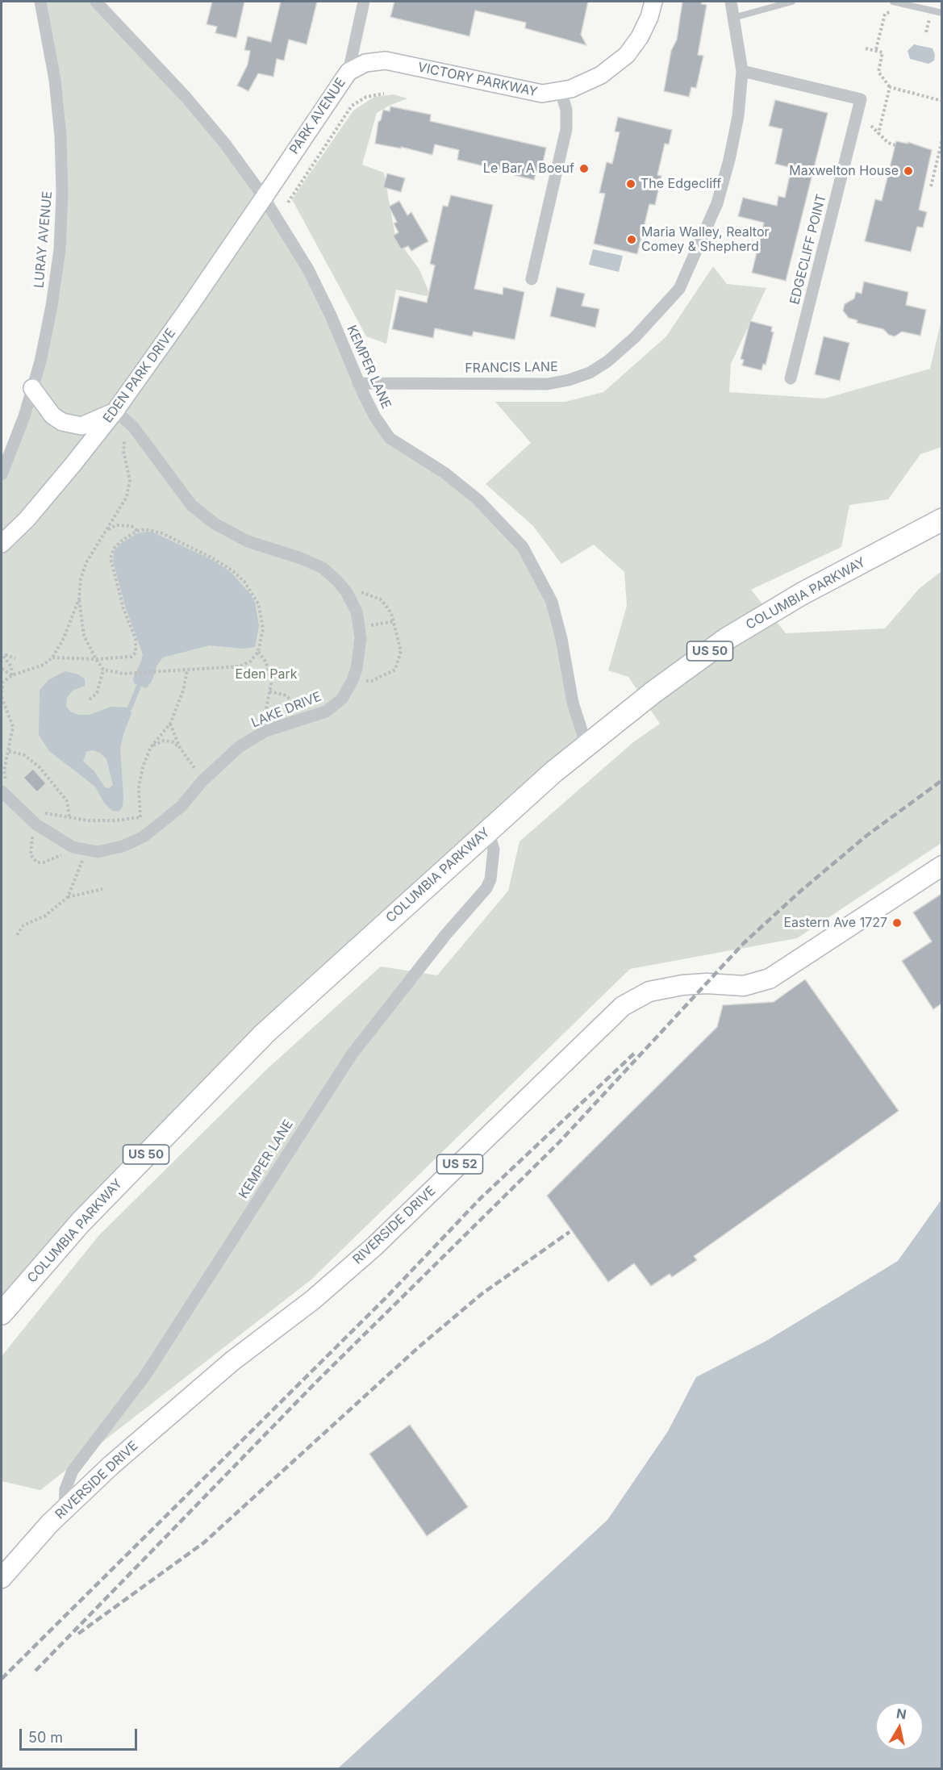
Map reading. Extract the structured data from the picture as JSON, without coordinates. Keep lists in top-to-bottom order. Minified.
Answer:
{"streets":{"highway":["COLUMBIA PARKWAY","US 50"],"main road":["US 52","RIVERSIDE DRIVE"],"street":["VICTORY PARKWAY","PARK AVENUE","LURAY AVENUE","EDGECLIFF POINT","KEMPER LANE","FRANCIS LANE","EDEN PARK DRIVE","LAKE DRIVE"]},"crossings":[["VICTORY PARKWAY","PARK AVENUE"],["PARK AVENUE","EDEN PARK DRIVE"],["EDGECLIFF POINT","FRANCIS LANE"],["KEMPER LANE","FRANCIS LANE"],["KEMPER LANE","COLUMBIA PARKWAY"],["KEMPER LANE","RIVERSIDE DRIVE"],["EDEN PARK DRIVE","LAKE DRIVE"]],"parks":["Eden Park"],"places":["Le Bar A Boeuf","Maxwelton House","The Edgecliff","Maria Walley, Realtor Comey & Shepherd","Eastern Ave 1727"],"scale_bar":"50 m","north":"top"}
